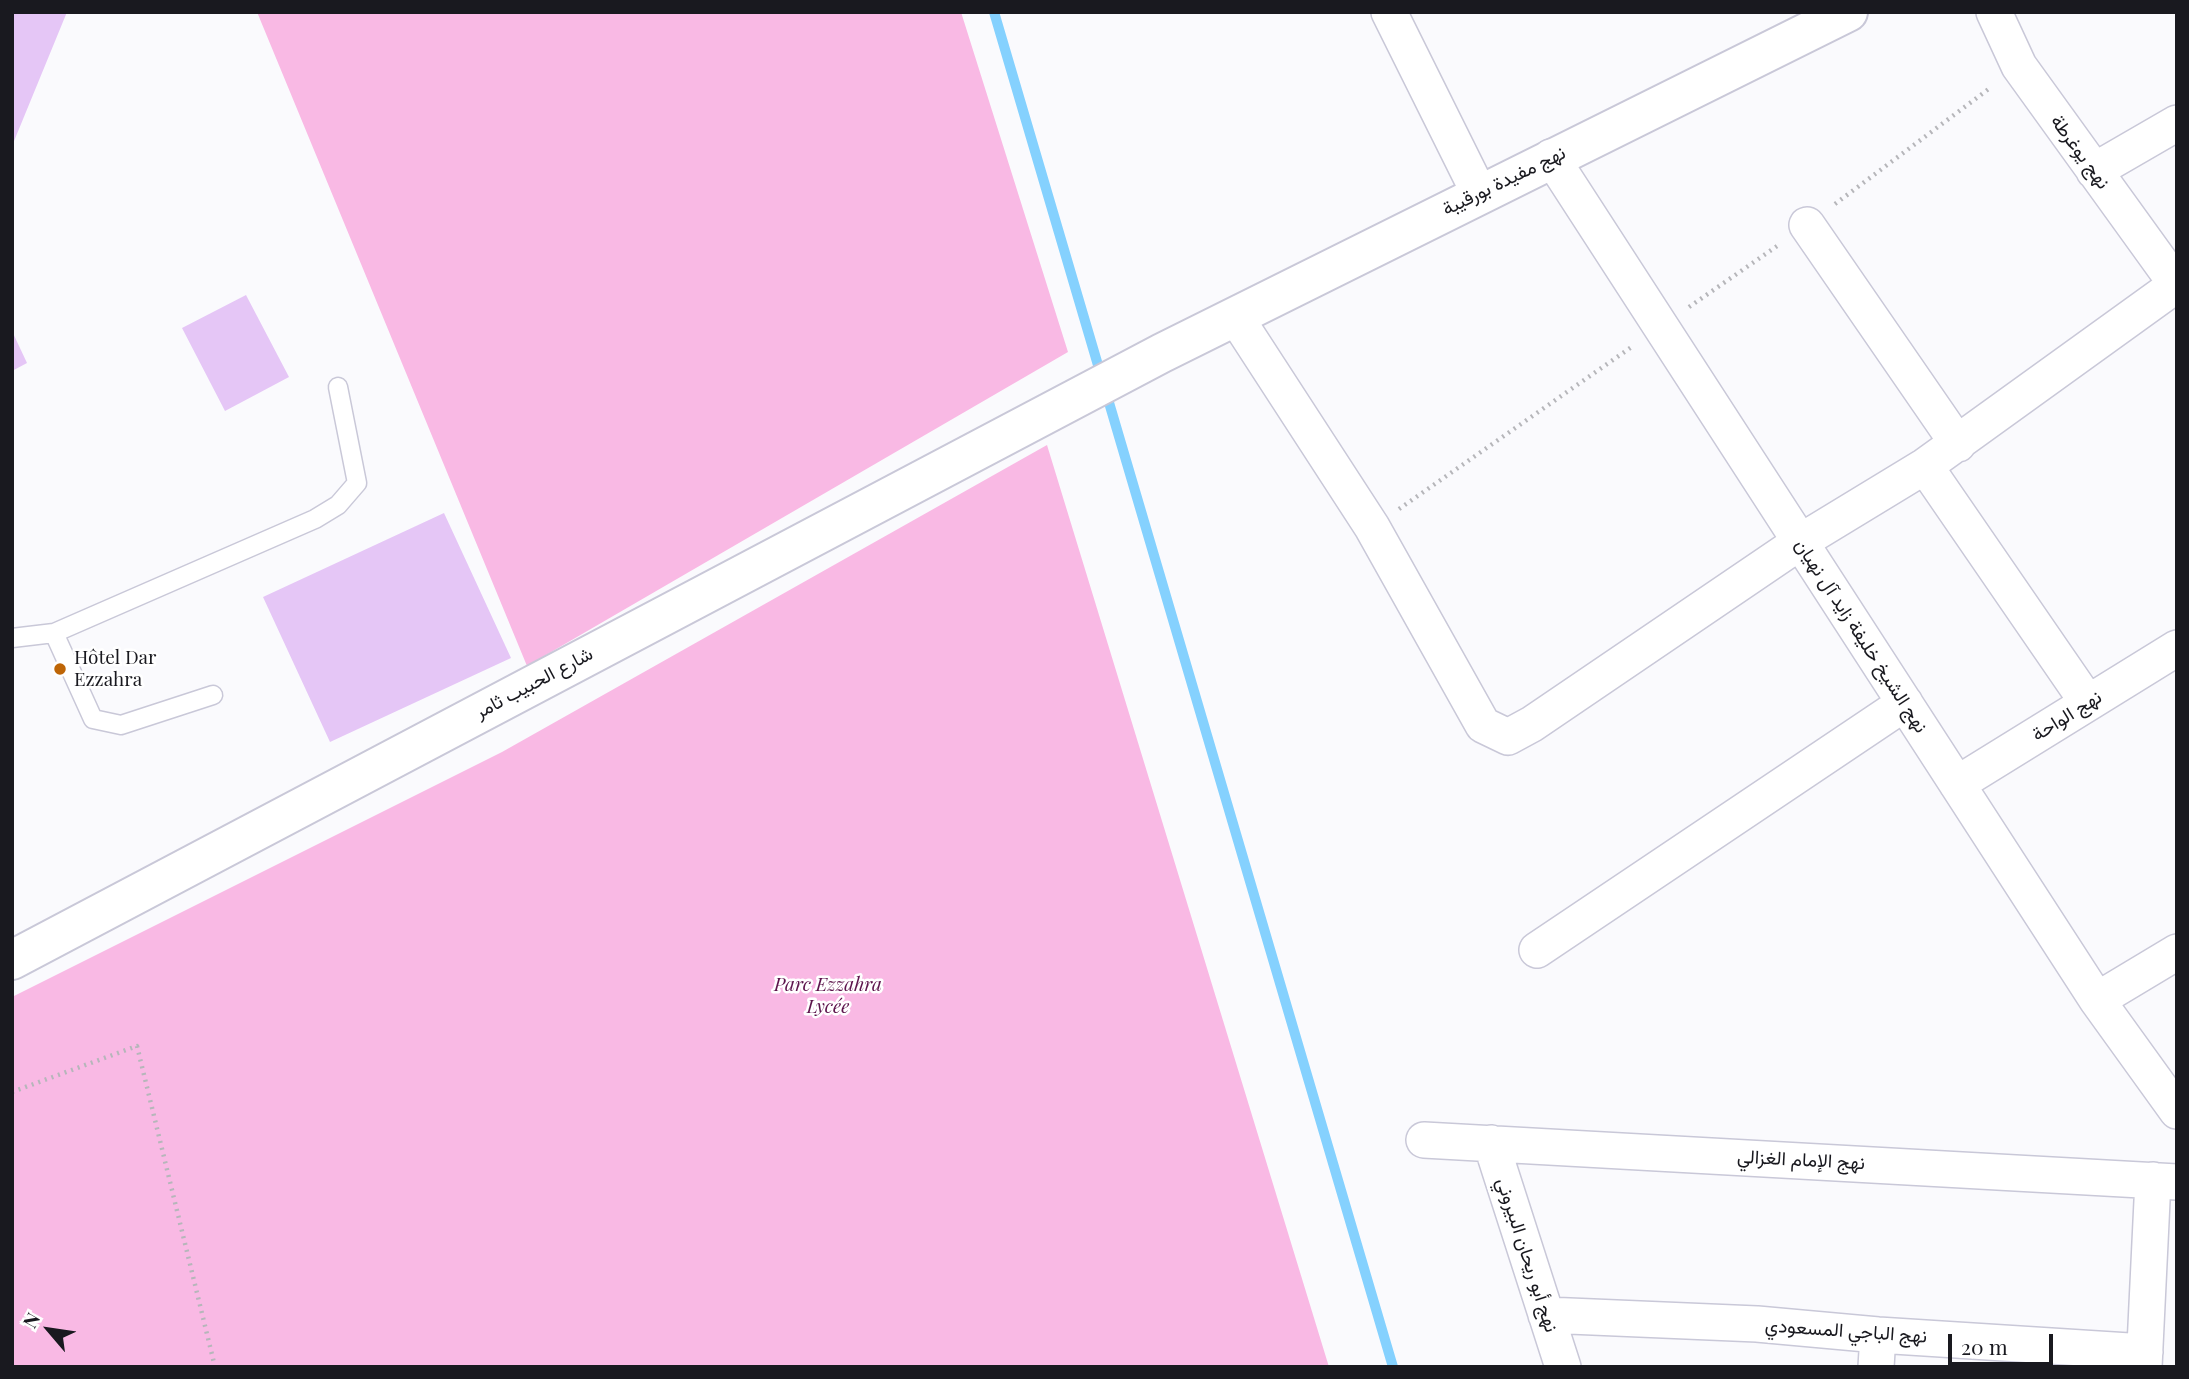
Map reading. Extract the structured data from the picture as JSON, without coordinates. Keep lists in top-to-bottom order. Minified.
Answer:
{"streets":{"street":["نهج يوغرطة","نهج مفيدة بورقيبة","نهج الشيخ خليفة زايد آل نهيان","شارع الحبيب ثامر","نهج الواحة","نهج الإمام الغزالي","نهج أبو ريحان البيروني","نهج الباجي المسعودي"]},"crossings":[["نهج مفيدة بورقيبة","نهج الشيخ خليفة زايد آل نهيان"],["نهج مفيدة بورقيبة","شارع الحبيب ثامر"],["نهج الشيخ خليفة زايد آل نهيان","نهج الواحة"],["نهج الإمام الغزالي","نهج أبو ريحان البيروني"],["نهج أبو ريحان البيروني","نهج الباجي المسعودي"]],"parks":["Parc Ezzahra Lycée"],"places":["Hôtel Dar Ezzahra"],"scale_bar":"20 m","north":"top left"}
